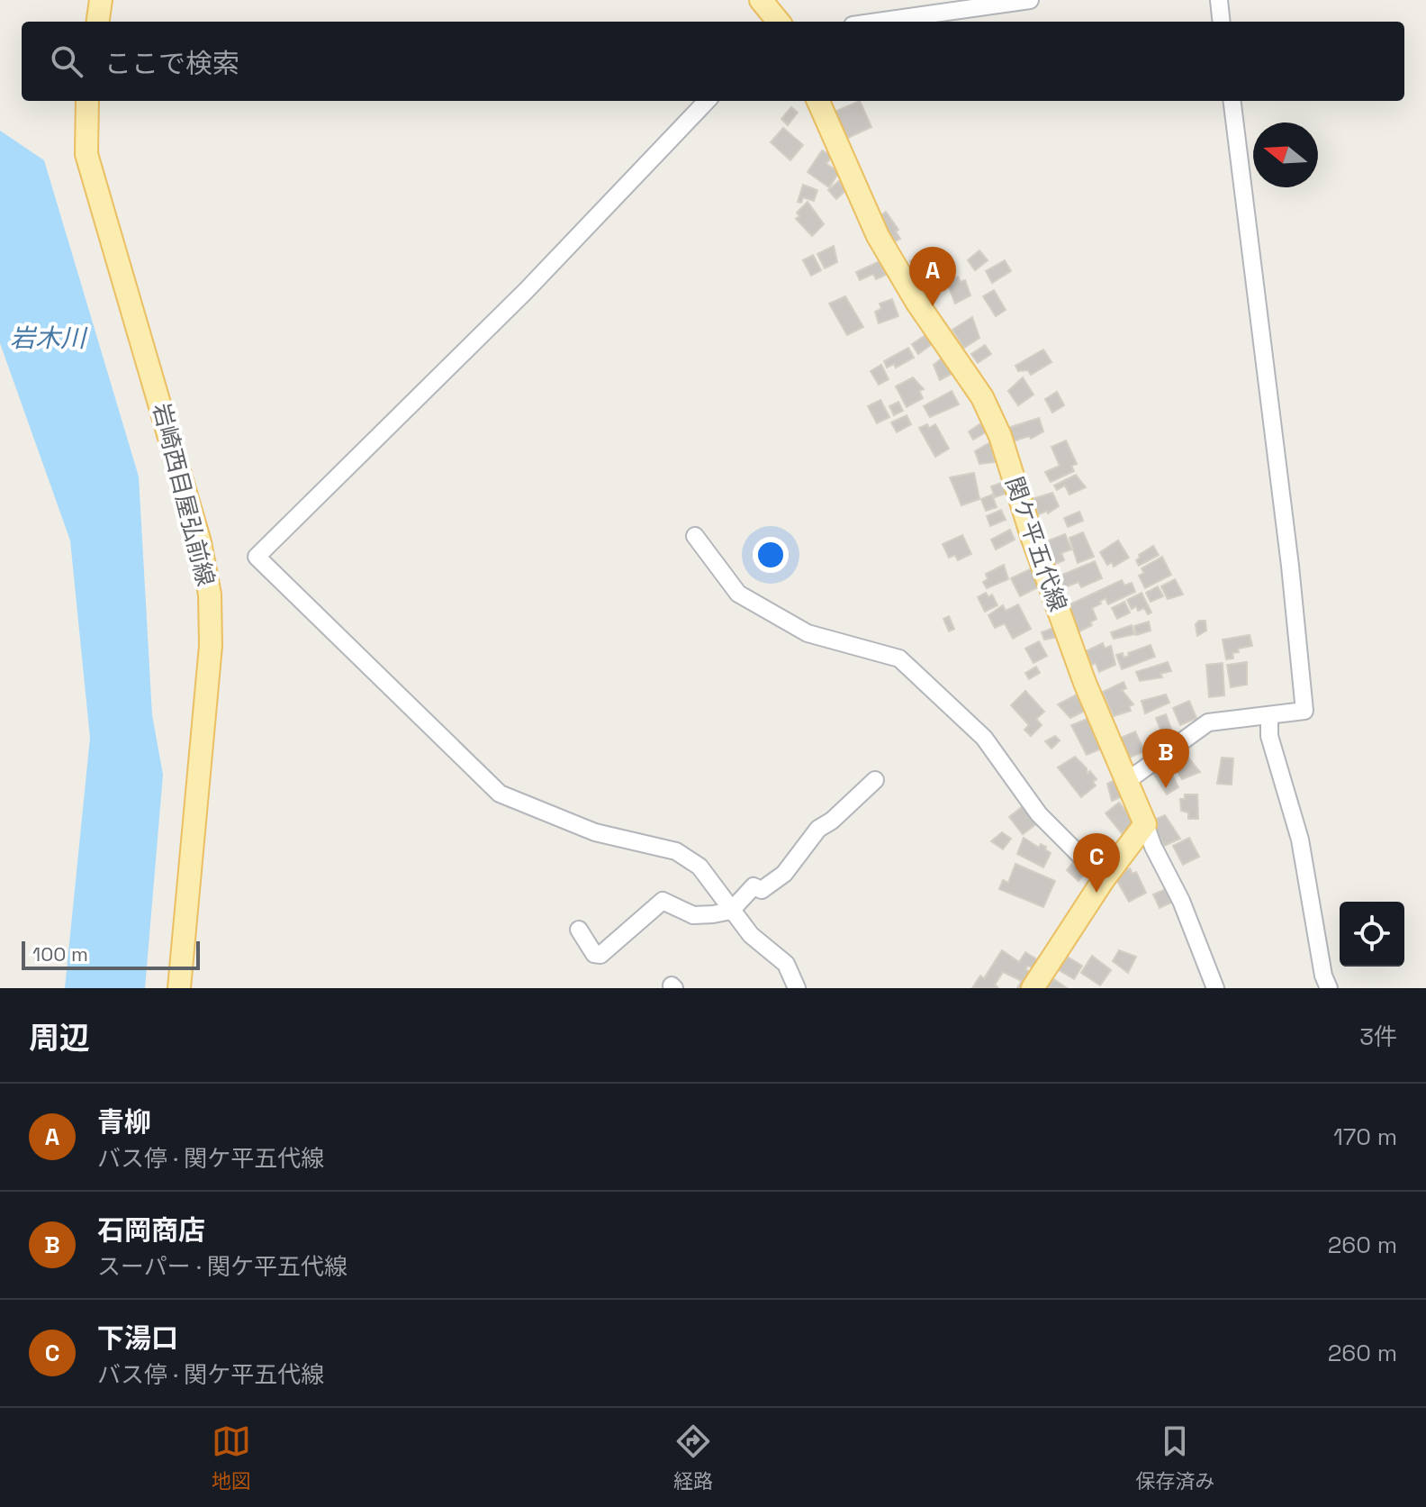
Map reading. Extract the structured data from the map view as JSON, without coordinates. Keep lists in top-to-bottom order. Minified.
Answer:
{"streets":{"main road":["岩崎西目屋弘前線","関ケ平五代線"]},"water":["岩木川"],"scale_bar":"100 m","north":"left","page":{"search":"ここで検索","pins":["A","B","C"],"scale":"100 m","heading":["周辺","3件"],"list":[{"mark":"A","name":"青柳","note":"バス停 · 関ケ平五代線","value":"170 m"},{"mark":"B","name":"石岡商店","note":"スーパー · 関ケ平五代線","value":"260 m"},{"mark":"C","name":"下湯口","note":"バス停 · 関ケ平五代線","value":"260 m"}],"nav":["地図","経路","保存済み"]}}
